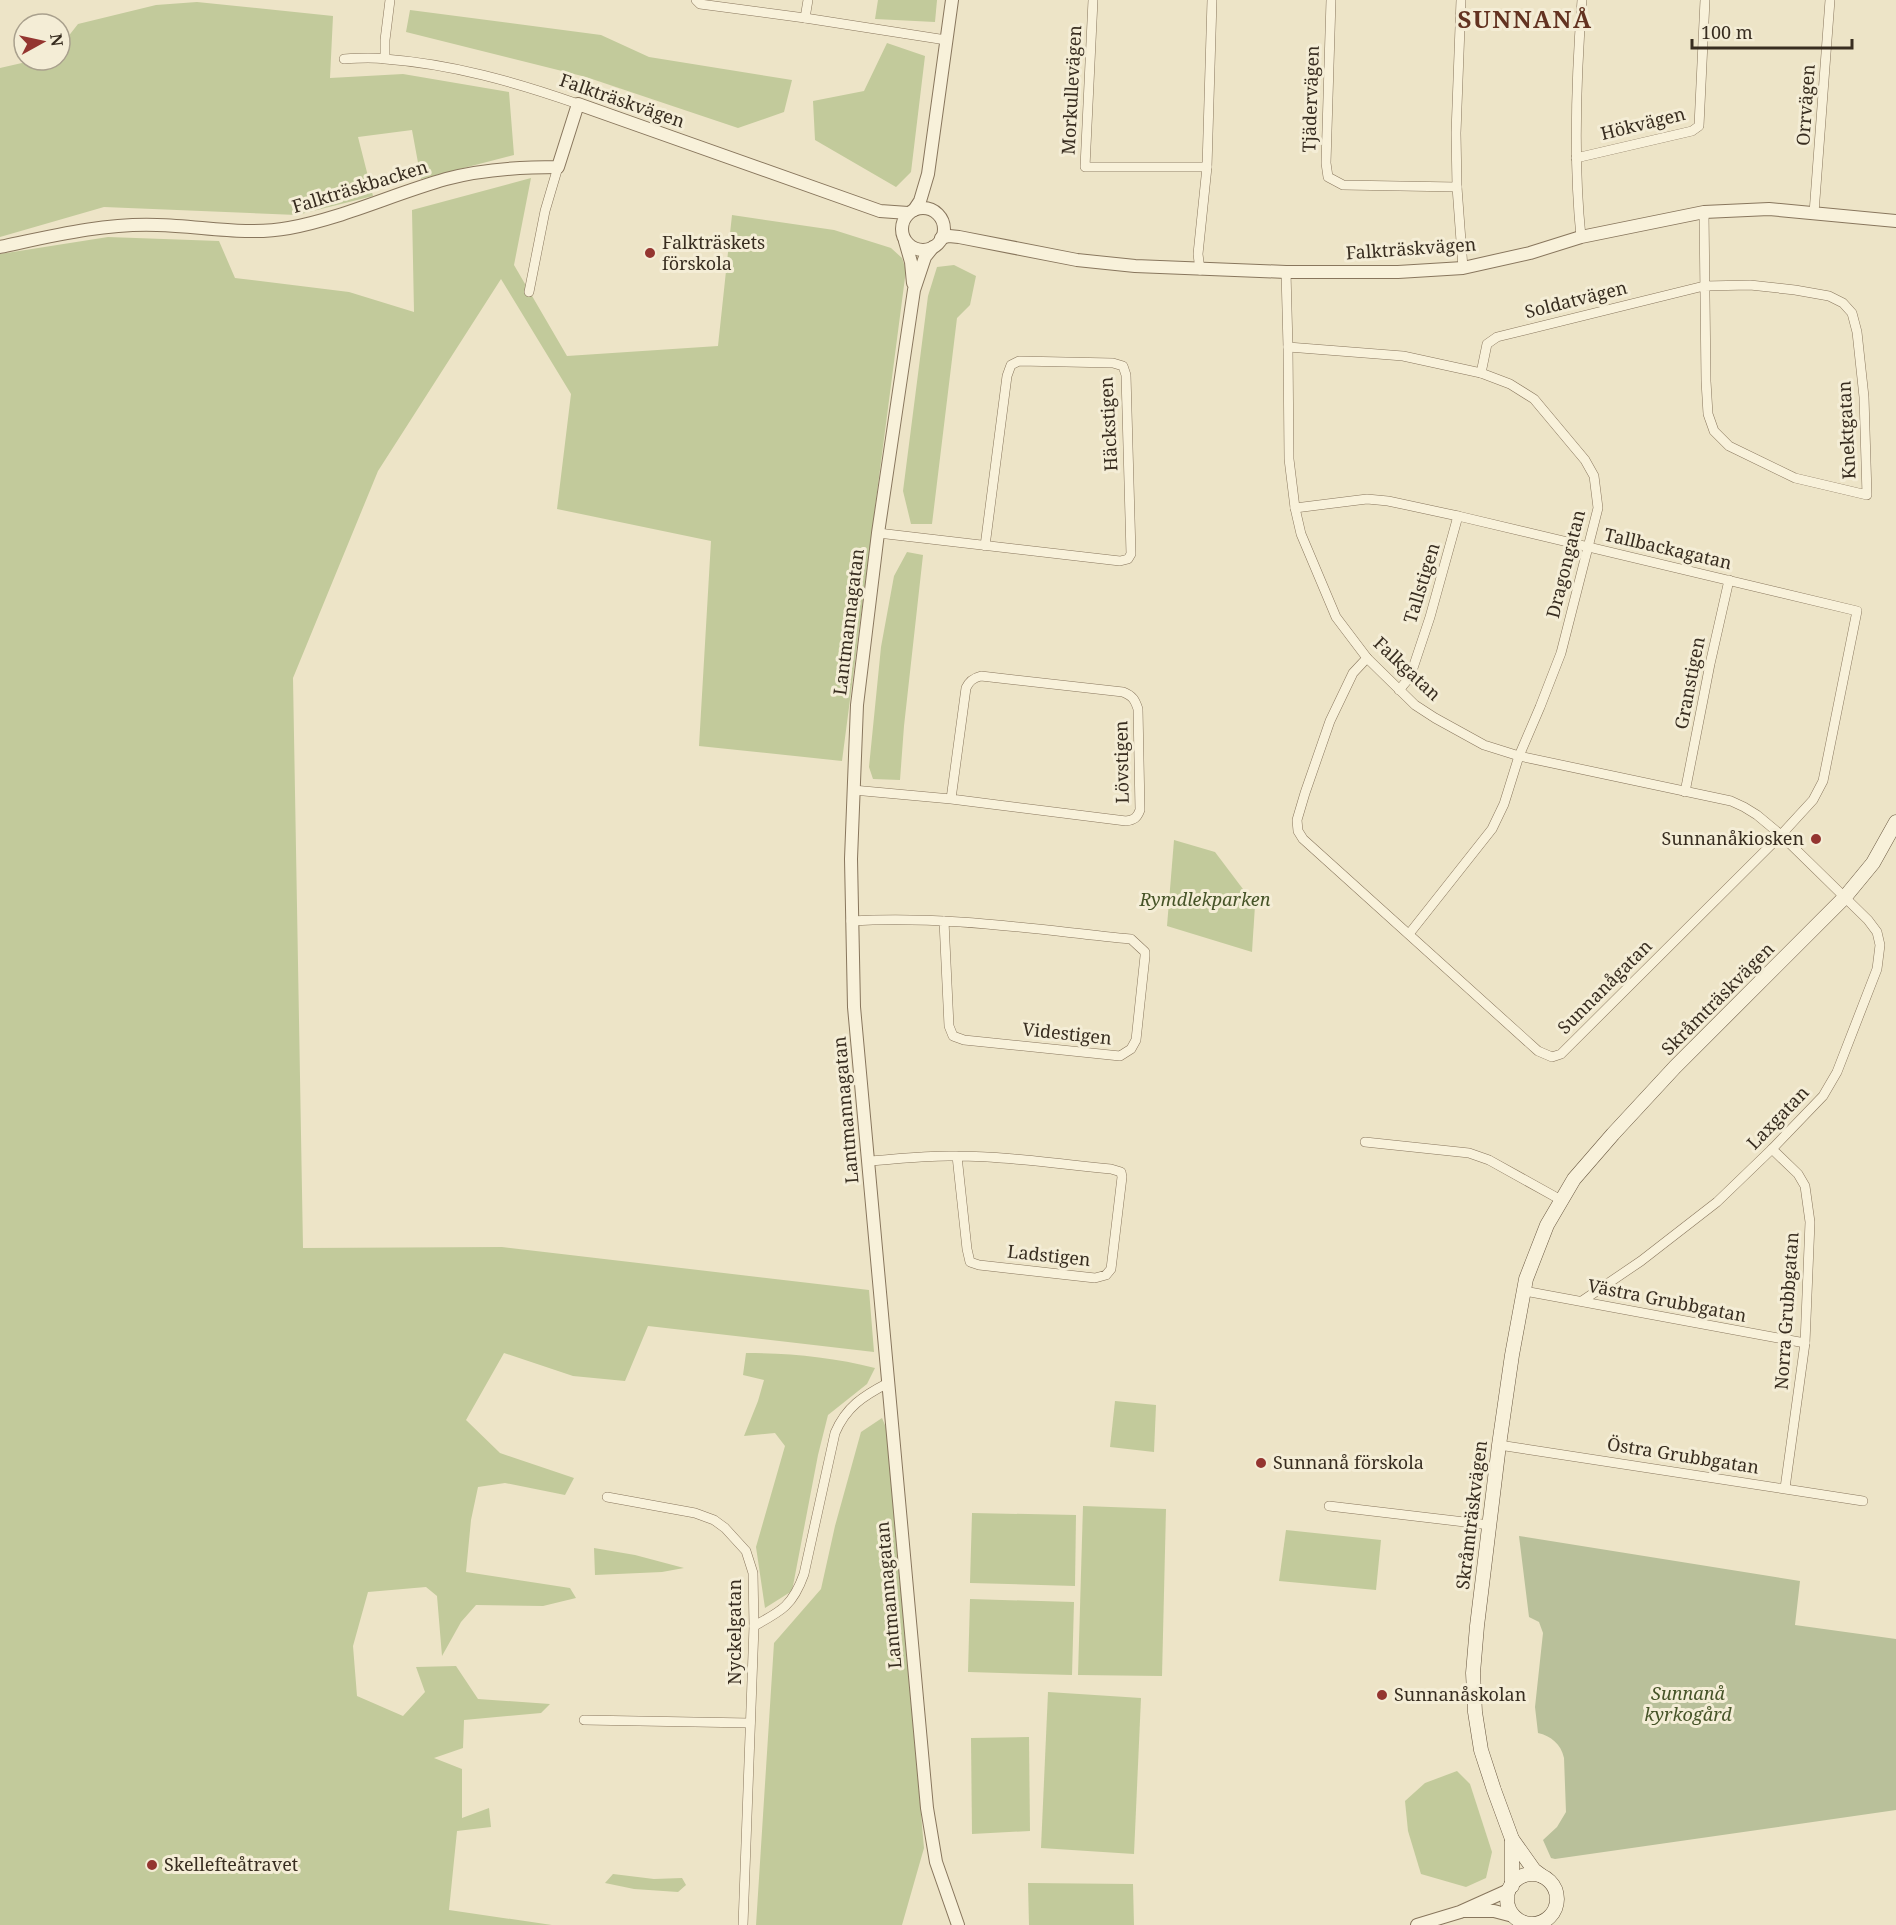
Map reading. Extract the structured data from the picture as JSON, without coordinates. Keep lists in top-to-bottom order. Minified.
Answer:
{"streets":{"main road":["Skråmträskvägen"],"street":["Morkullevägen","Tjädervägen","Falkträskvägen","Orrvägen","Hökvägen","Falkträskbacken","Soldatvägen","Häckstigen","Knektgatan","Tallbackagatan","Dragongatan","Tallstigen","Lantmannagatan","Falkgatan","Granstigen","Lövstigen","Sunnanågatan","Videstigen","Laxgatan","Ladstigen","Västra Grubbgatan","Norra Grubbgatan","Östra Grubbgatan","Nyckelgatan"]},"crossings":[["Falkträskvägen","Orrvägen"],["Falkträskvägen","Hökvägen"],["Falkträskvägen","Knektgatan"],["Falkträskvägen","Lantmannagatan"],["Falkträskvägen","Falkgatan"],["Soldatvägen","Knektgatan"],["Soldatvägen","Dragongatan"],["Häckstigen","Lantmannagatan"],["Tallbackagatan","Dragongatan"],["Tallbackagatan","Tallstigen"],["Tallbackagatan","Falkgatan"],["Tallbackagatan","Granstigen"],["Tallbackagatan","Sunnanågatan"],["Dragongatan","Falkgatan"],["Dragongatan","Sunnanågatan"],["Tallstigen","Falkgatan"],["Lantmannagatan","Lövstigen"],["Lantmannagatan","Videstigen"],["Lantmannagatan","Ladstigen"],["Falkgatan","Granstigen"],["Falkgatan","Sunnanågatan"],["Falkgatan","Skråmträskvägen"],["Falkgatan","Laxgatan"],["Skråmträskvägen","Laxgatan"],["Skråmträskvägen","Västra Grubbgatan"],["Skråmträskvägen","Östra Grubbgatan"],["Laxgatan","Västra Grubbgatan"],["Laxgatan","Norra Grubbgatan"],["Västra Grubbgatan","Norra Grubbgatan"],["Norra Grubbgatan","Östra Grubbgatan"]],"districts":["SUNNANÅ"],"parks":["Rymdlekparken","Sunnanå kyrkogård"],"places":["Falkträskets förskola","Sunnanåkiosken","Sunnanå förskola","Sunnanåskolan","Skellefteåtravet"],"scale_bar":"100 m","north":"right"}
